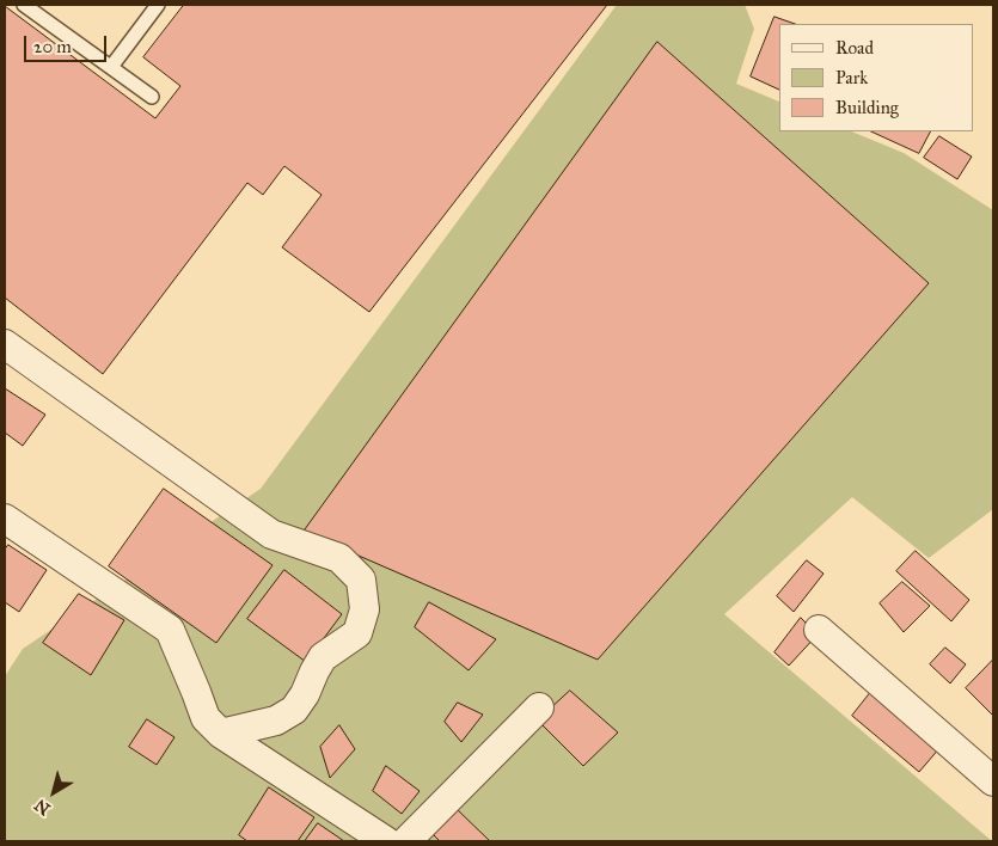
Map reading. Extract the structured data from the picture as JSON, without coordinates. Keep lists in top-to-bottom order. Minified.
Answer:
{"legend":["Road","Park","Building"],"scale_bar":"20 m","north":"bottom left"}
